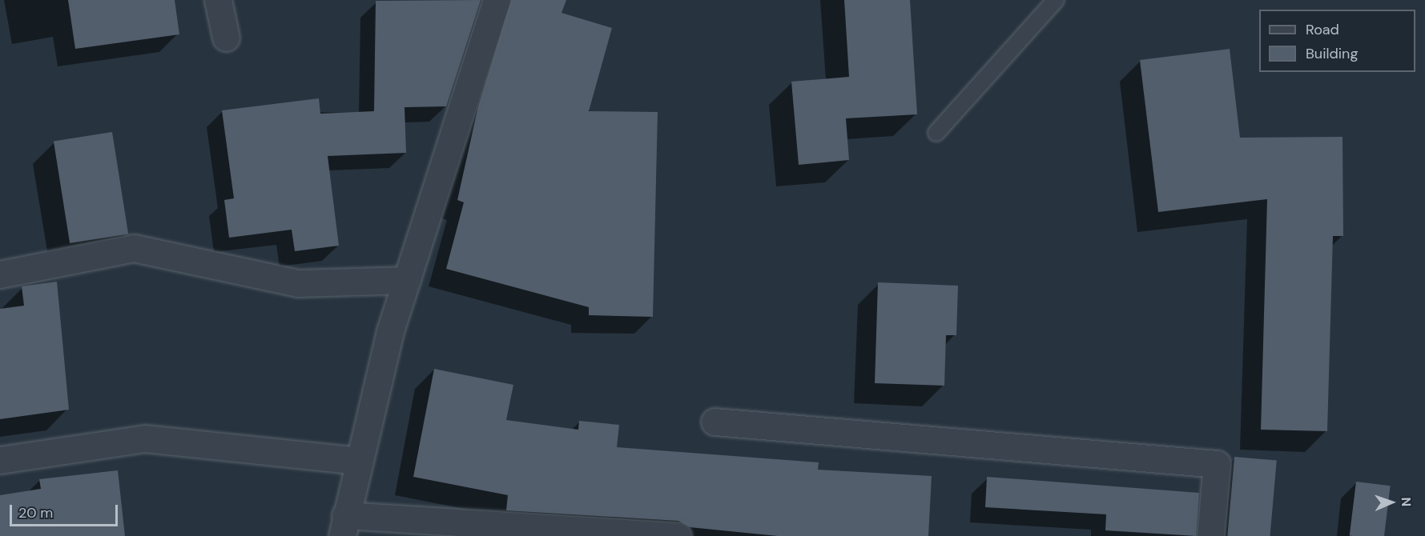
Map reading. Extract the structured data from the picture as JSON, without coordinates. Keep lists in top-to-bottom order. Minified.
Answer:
{"legend":["Road","Building"],"scale_bar":"20 m","north":"right"}
